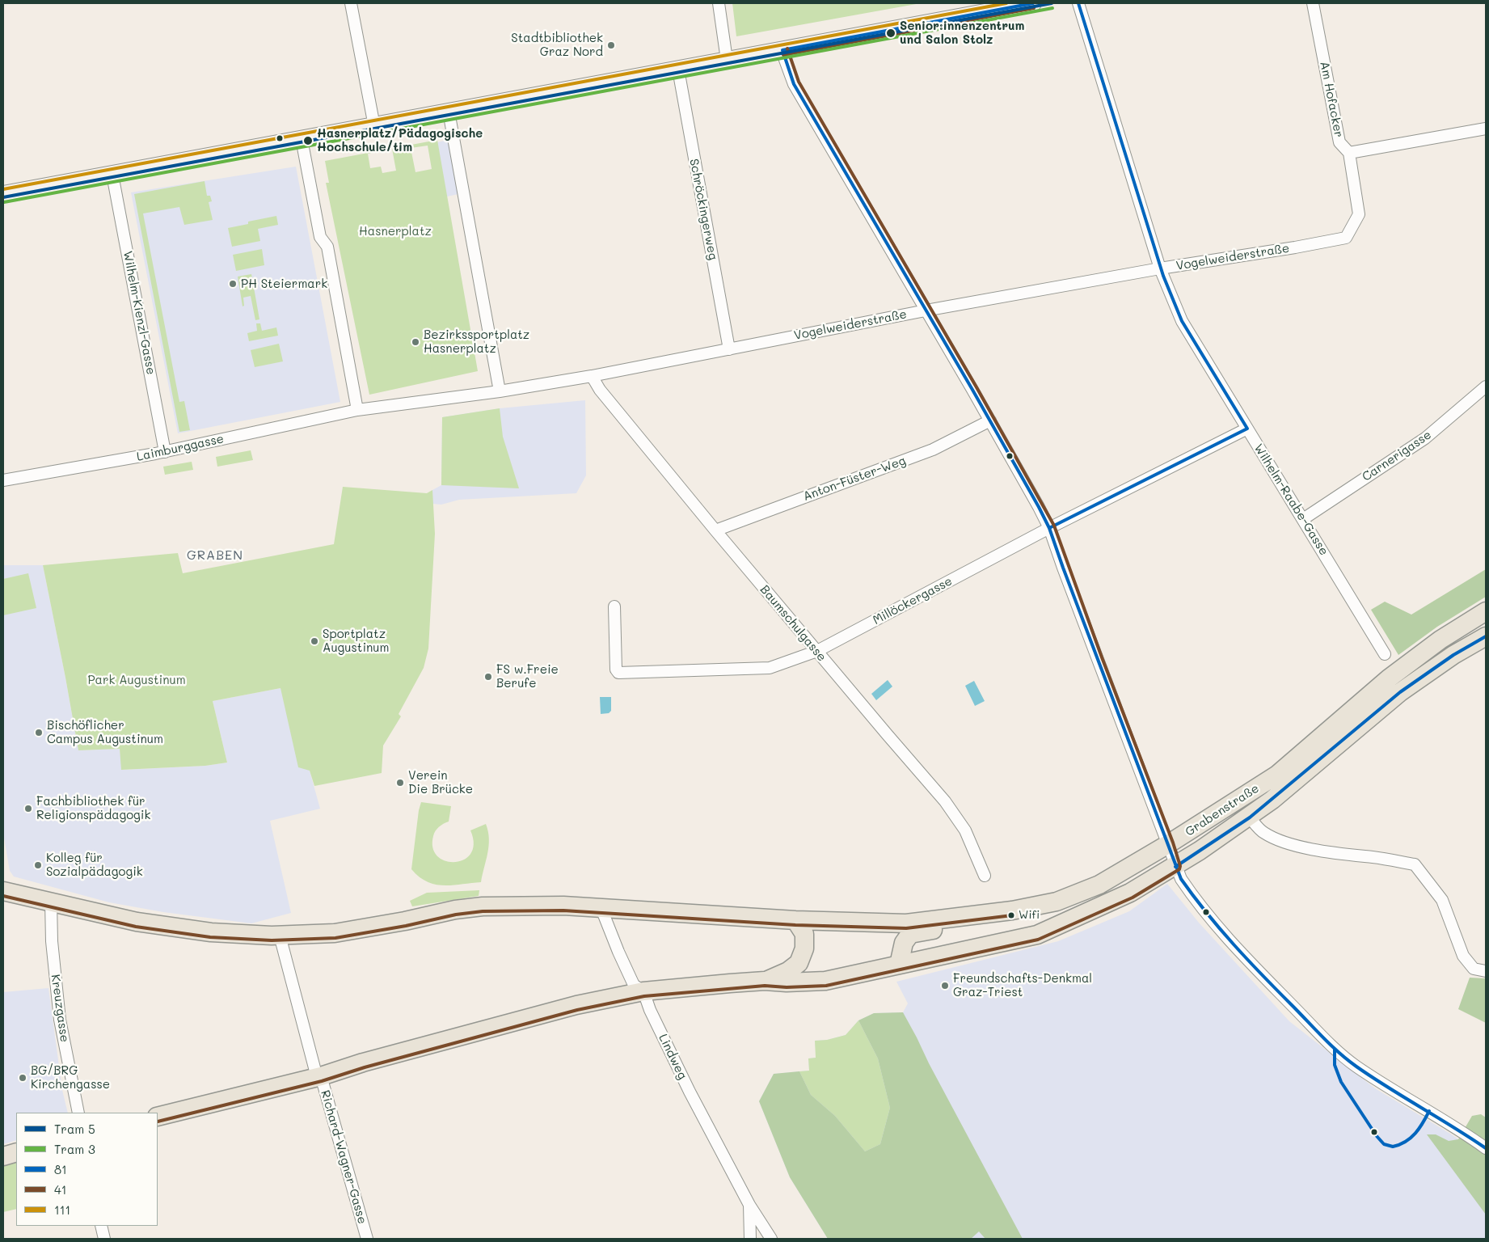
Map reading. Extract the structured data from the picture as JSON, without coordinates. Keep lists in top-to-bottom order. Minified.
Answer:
{"streets":{"main road":["Grabenstraße"],"street":["Am Hofacker","Schröckingerweg","Vogelweiderstraße","Wilhelm-Kienzl-Gasse","Laimburggasse","Carnerigasse","Anton-Füster-Weg","Wilhelm-Raabe-Gasse","Millöckergasse","Baumschulgasse","Kreuzgasse","Lindweg","Richard-Wagner-Gasse"]},"crossings":[["Am Hofacker","Vogelweiderstraße"],["Schröckingerweg","Vogelweiderstraße"],["Vogelweiderstraße","Wilhelm-Raabe-Gasse"],["Vogelweiderstraße","Baumschulgasse"],["Wilhelm-Kienzl-Gasse","Laimburggasse"],["Carnerigasse","Wilhelm-Raabe-Gasse"],["Anton-Füster-Weg","Baumschulgasse"],["Wilhelm-Raabe-Gasse","Millöckergasse"],["Millöckergasse","Baumschulgasse"],["Grabenstraße","Kreuzgasse"],["Grabenstraße","Lindweg"],["Grabenstraße","Richard-Wagner-Gasse"]],"districts":["GRABEN"],"parks":["Hasnerplatz","Park Augustinum"],"places":["Senior:innenzentrum und Salon Stolz","Stadtbibliothek Graz Nord","Hasnerplatz/Pädagogische Hochschule/tim","PH Steiermark","Bezirkssportplatz Hasnerplatz","Sportplatz Augustinum","FS w.Freie Berufe","Bischöflicher Campus Augustinum","Verein Die Brücke","Fachbibliothek für Religionspädagogik","Kolleg für Sozialpädagogik","Wifi","Freundschafts-Denkmal Graz-Triest","BG/BRG Kirchengasse"],"lines":["tram line 5","transit line 81","transit line 111","tram line 3","transit line 41"],"legend":["Tram 5","Tram 3","81","41","111"]}
